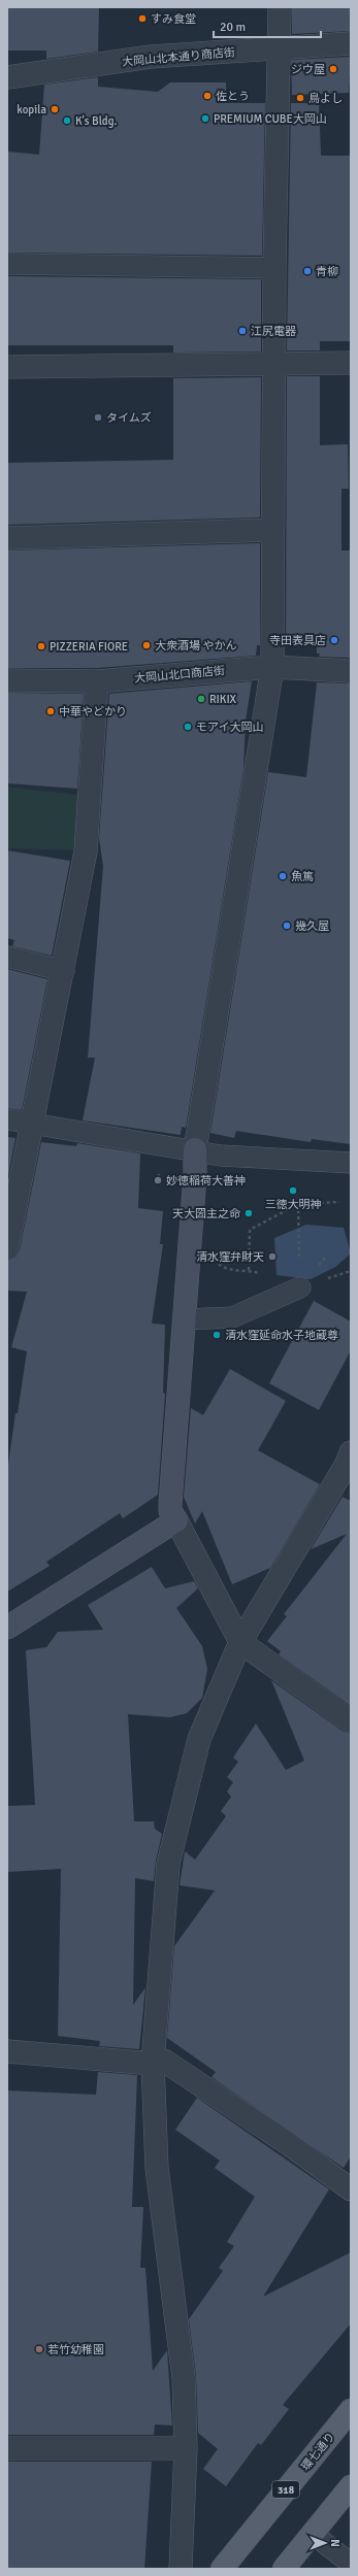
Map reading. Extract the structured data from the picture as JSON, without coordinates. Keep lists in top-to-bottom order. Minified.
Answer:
{"streets":{"main road":["環七通り","318"],"street":["大岡山北本通り商店街","大岡山北口商店街"]},"places":["すみ食堂","ジウ屋","佐とう","鳥よし","kopila","PREMIUM CUBE大岡山","K's Bldg.","青柳","江尻電器","タイムズ","寺田表具店","大衆酒場 やかん","PIZZERIA FIORE","RIKIX","中華やどかり","モアイ大岡山","魚篤","幾久屋","妙徳稲荷大善神","三徳大明神","天大圀主之命","清水窪弁財天","清水窪延命水子地蔵尊","若竹幼稚園"],"scale_bar":"20 m","north":"right"}
